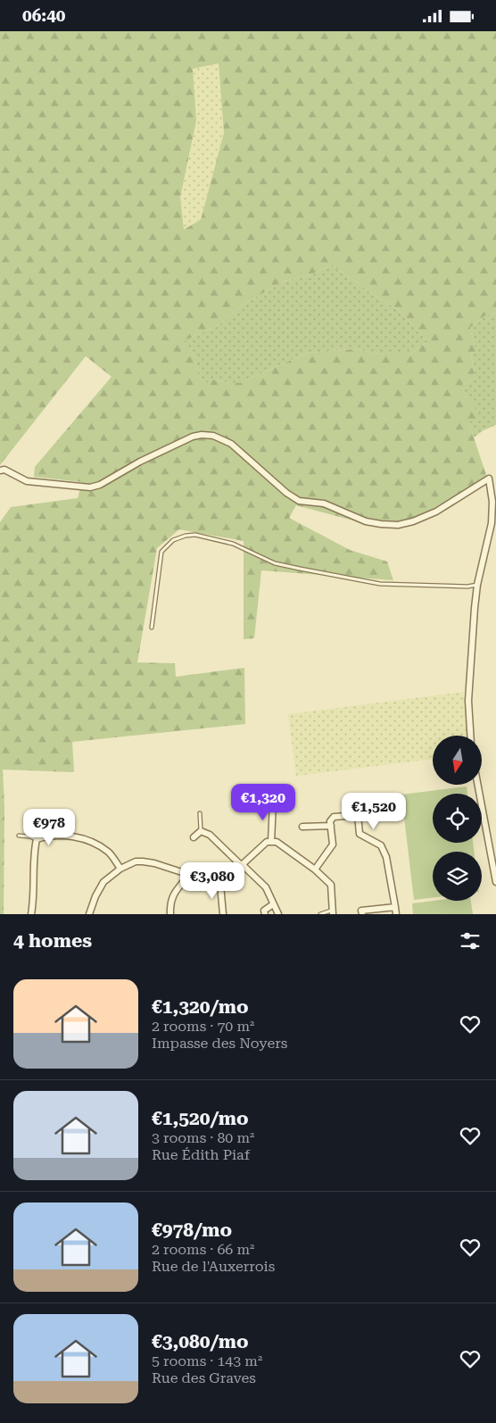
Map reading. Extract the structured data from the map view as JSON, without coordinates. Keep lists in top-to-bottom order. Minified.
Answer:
{"north":"bottom","page":{"status":"06:40","price":["€1,320","€1,520","€978","€3,080"],"heading":"4 homes","list":[{"name":"€1,320/mo","note":"2 rooms · 70 m² · Impasse des Noyers"},{"name":"€1,520/mo","note":"3 rooms · 80 m² · Rue Édith Piaf"},{"name":"€978/mo","note":"2 rooms · 66 m² · Rue de l'Auxerrois"},{"name":"€3,080/mo","note":"5 rooms · 143 m² · Rue des Graves"}]}}
